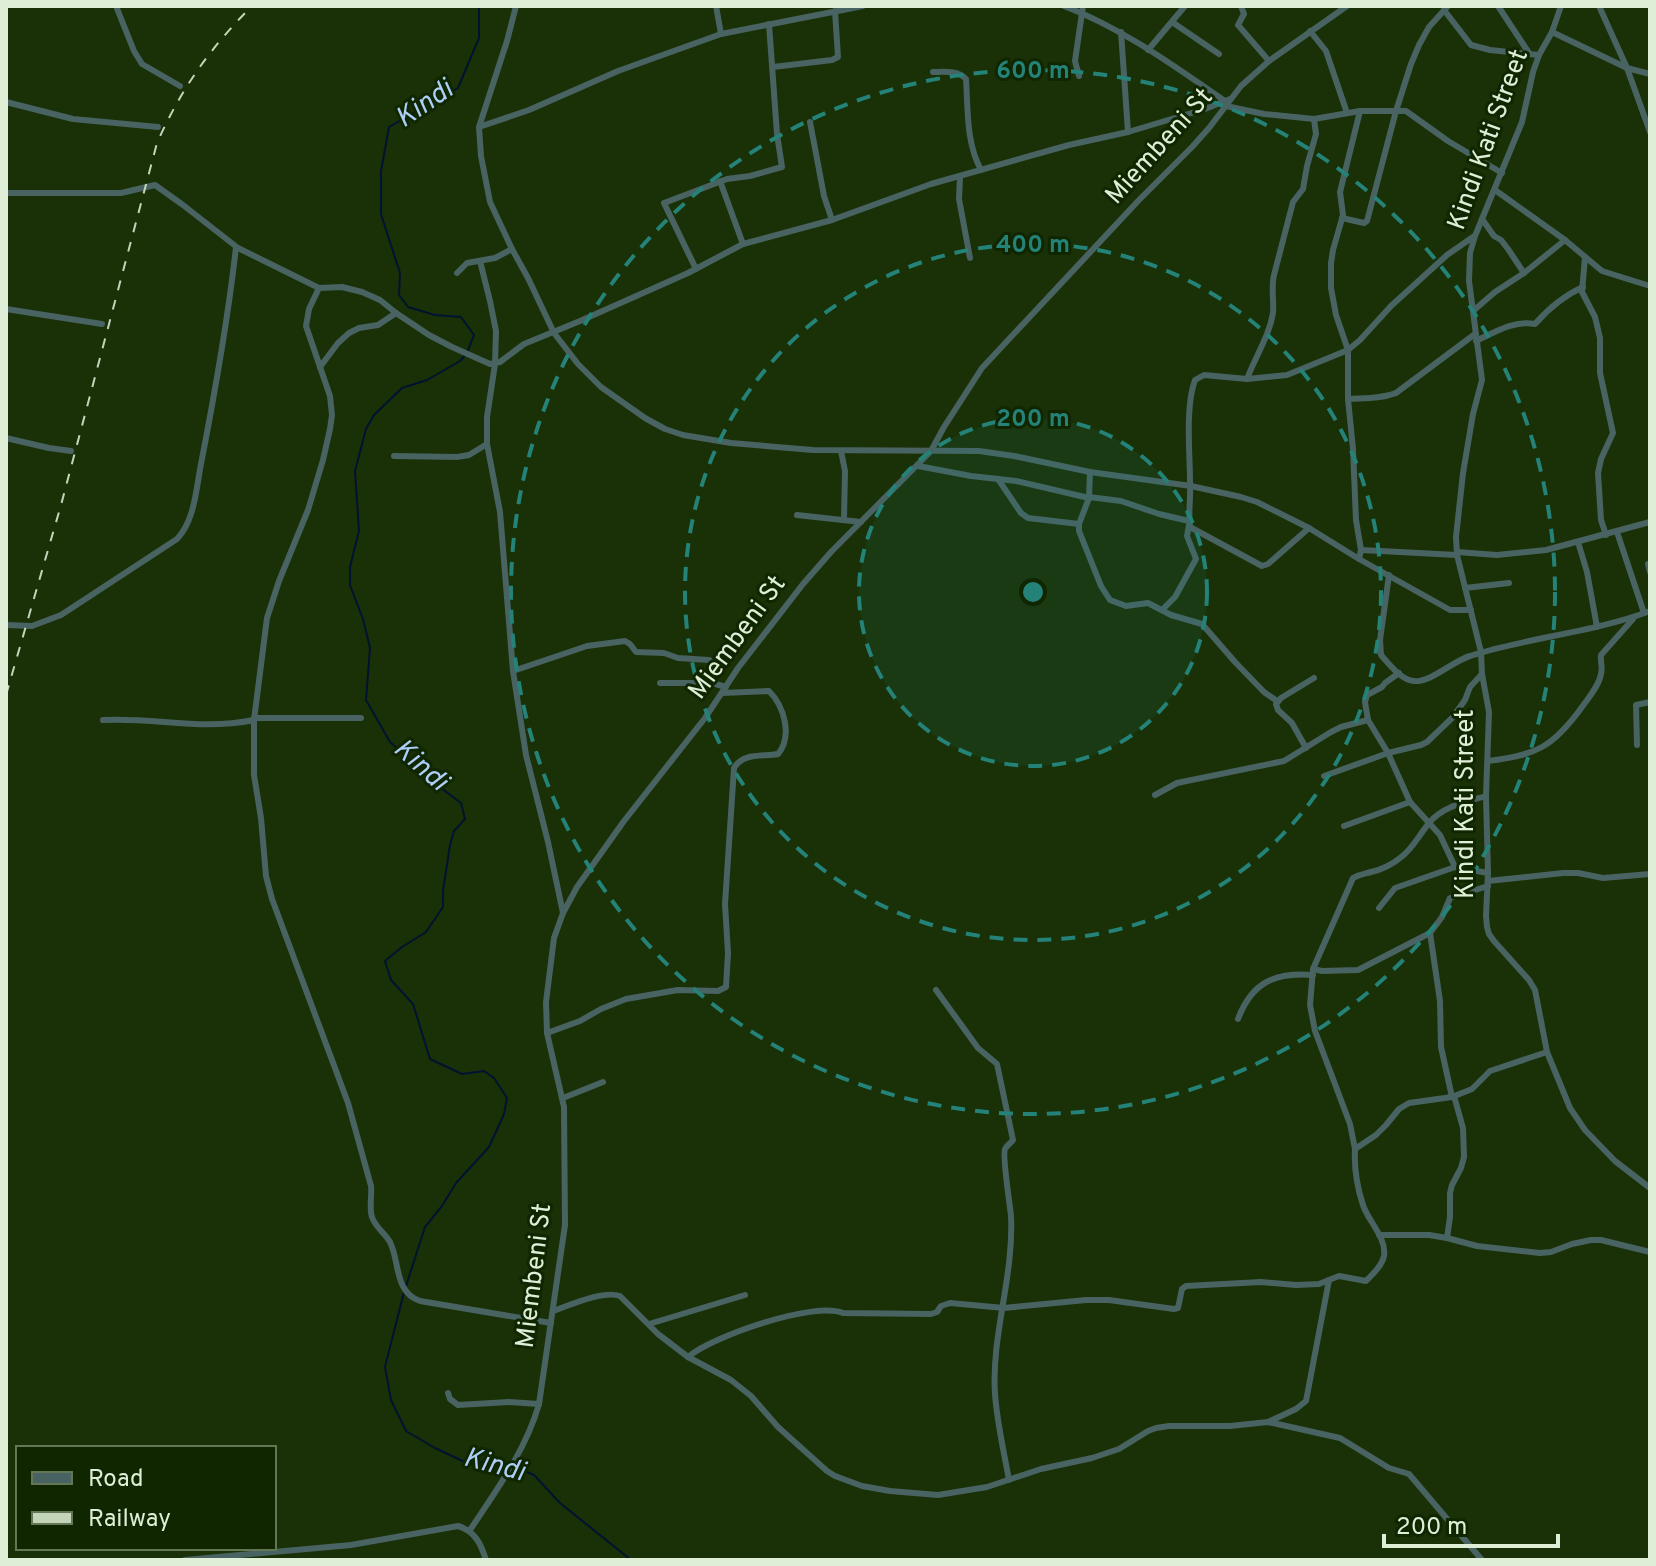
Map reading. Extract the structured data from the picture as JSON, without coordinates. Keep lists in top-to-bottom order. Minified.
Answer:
{"streets":{"street":["Kindi Kati Street","Miembeni St"]},"water":["Kindi"],"legend":["Road","Railway"],"scale_bar":"200 m","rings":["600 m","400 m","200 m"]}
